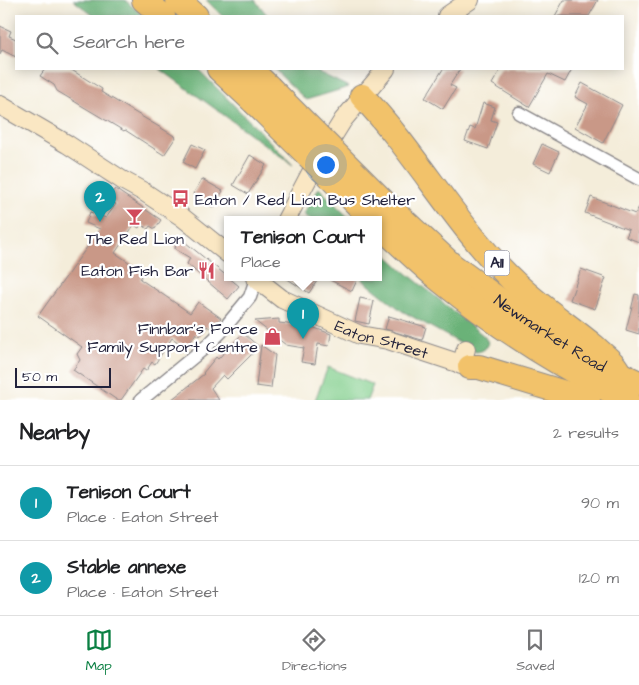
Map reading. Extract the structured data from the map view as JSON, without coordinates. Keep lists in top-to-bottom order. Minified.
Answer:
{"streets":{"highway":["A11","Newmarket Road"],"street":["Eaton Street"]},"crossings":[["A11","Newmarket Road"]],"places":{"bus stop":["Eaton / Red Lion Bus Shelter"],"bar":["The Red Lion"],"restaurant":["Eaton Fish Bar"],"shop":["Finnbar’s Force Family Support Centre"]},"scale_bar":"50 m","page":{"search":"Search here","pins":["2","1"],"popup":["Tenison Court","Place"],"scale":"50 m","heading":["Nearby","2 results"],"list":[{"mark":"1","name":"Tenison Court","note":"Place · Eaton Street","value":"90 m"},{"mark":"2","name":"Stable annexe","note":"Place · Eaton Street","value":"120 m"}],"nav":["Map","Directions","Saved"]}}
